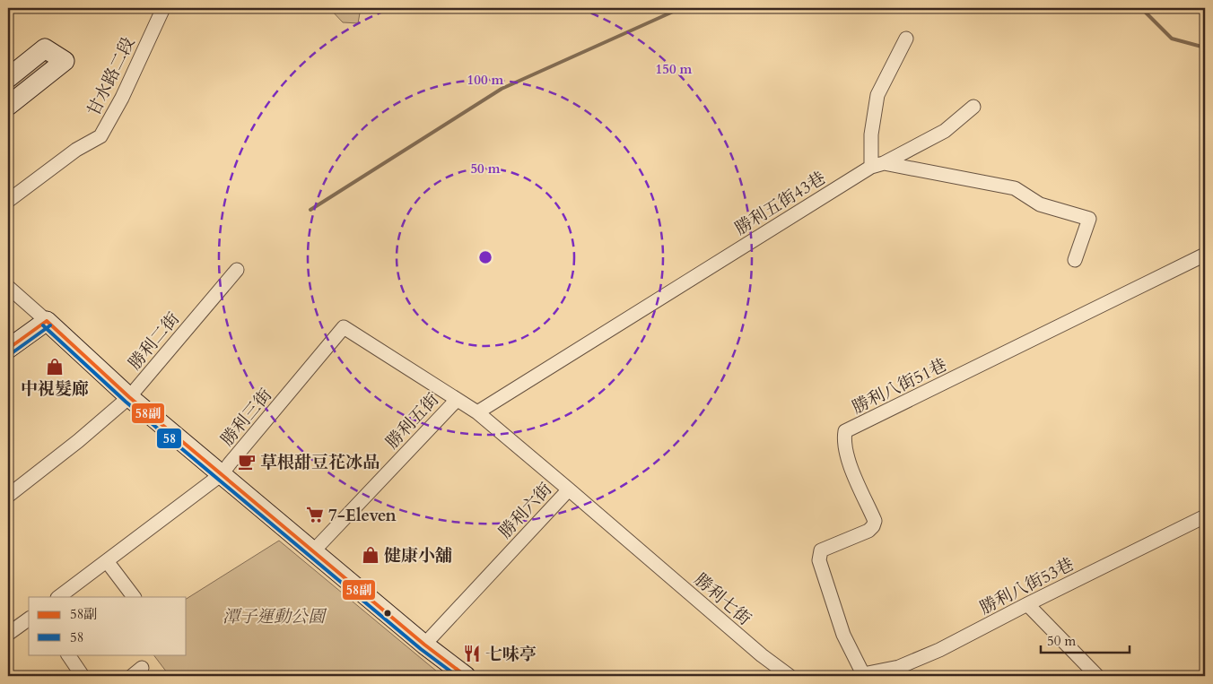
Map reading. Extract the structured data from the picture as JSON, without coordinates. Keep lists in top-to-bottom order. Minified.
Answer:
{"streets":{"street":["甘水路二段","勝利五街43巷","勝利二街","勝利八街51巷","勝利三街","勝利五街","勝利六街","勝利八街53巷","勝利七街"]},"crossings":[["勝利五街43巷","勝利五街"],["勝利八街51巷","勝利八街53巷"],["勝利三街","勝利五街"],["勝利五街","勝利六街"],["勝利六街","勝利七街"]],"parks":["潭子運動公園"],"places":{"shop":["中視髮廊","健康小舖"],"cafe":["草根甜豆花冰品"],"supermarket":["7-Eleven"],"restaurant":["七味亭"]},"lines":["transit line 58副","transit line 58"],"legend":["58副","58"],"scale_bar":"50 m","rings":["150 m","100 m","50 m"]}
